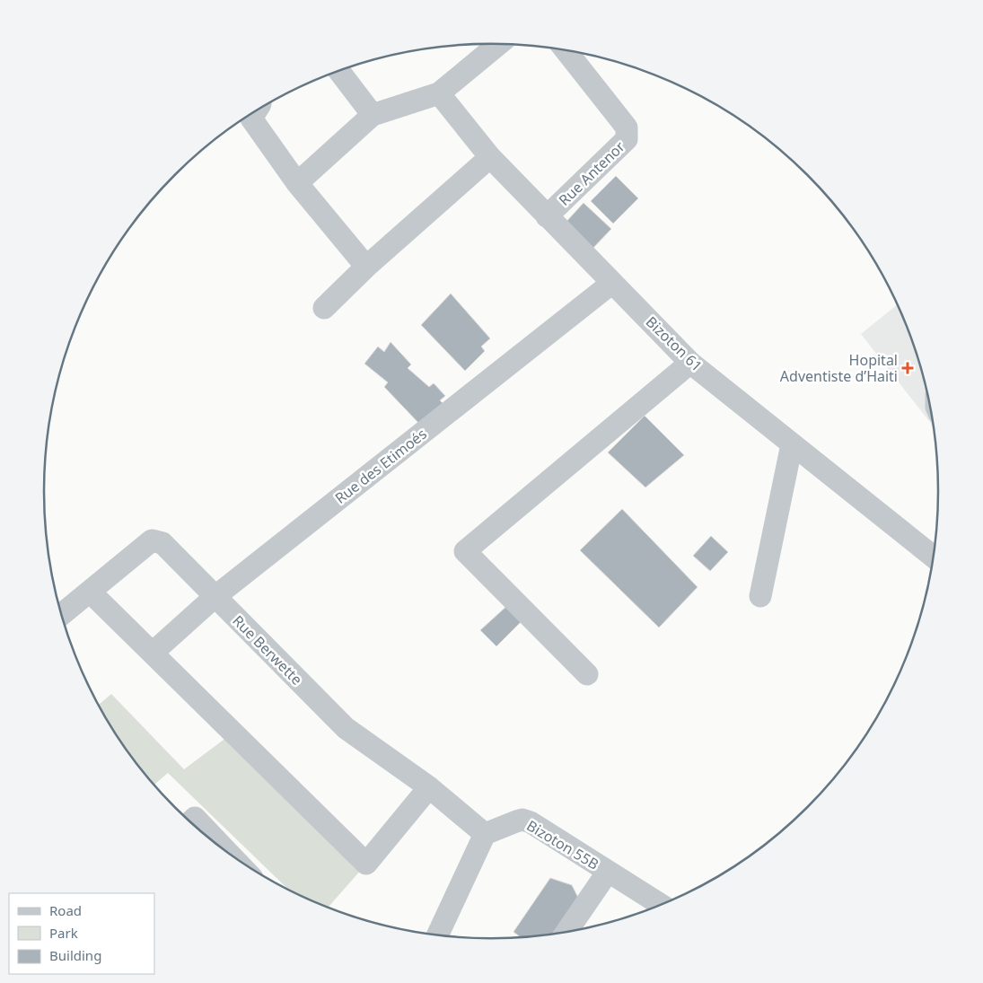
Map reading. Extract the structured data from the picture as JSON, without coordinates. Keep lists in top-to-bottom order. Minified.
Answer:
{"streets":{"street":["Rue Antenor","Bizoton 61","Rue des Etimoés","Rue Berwette","Bizoton 55B"]},"crossings":[["Rue Antenor","Bizoton 61"],["Bizoton 61","Rue des Etimoés"],["Rue des Etimoés","Rue Berwette"],["Rue Berwette","Bizoton 55B"]],"places":{"health":["Hopital Adventiste d’Haiti"]},"legend":["Road","Park","Building"]}
